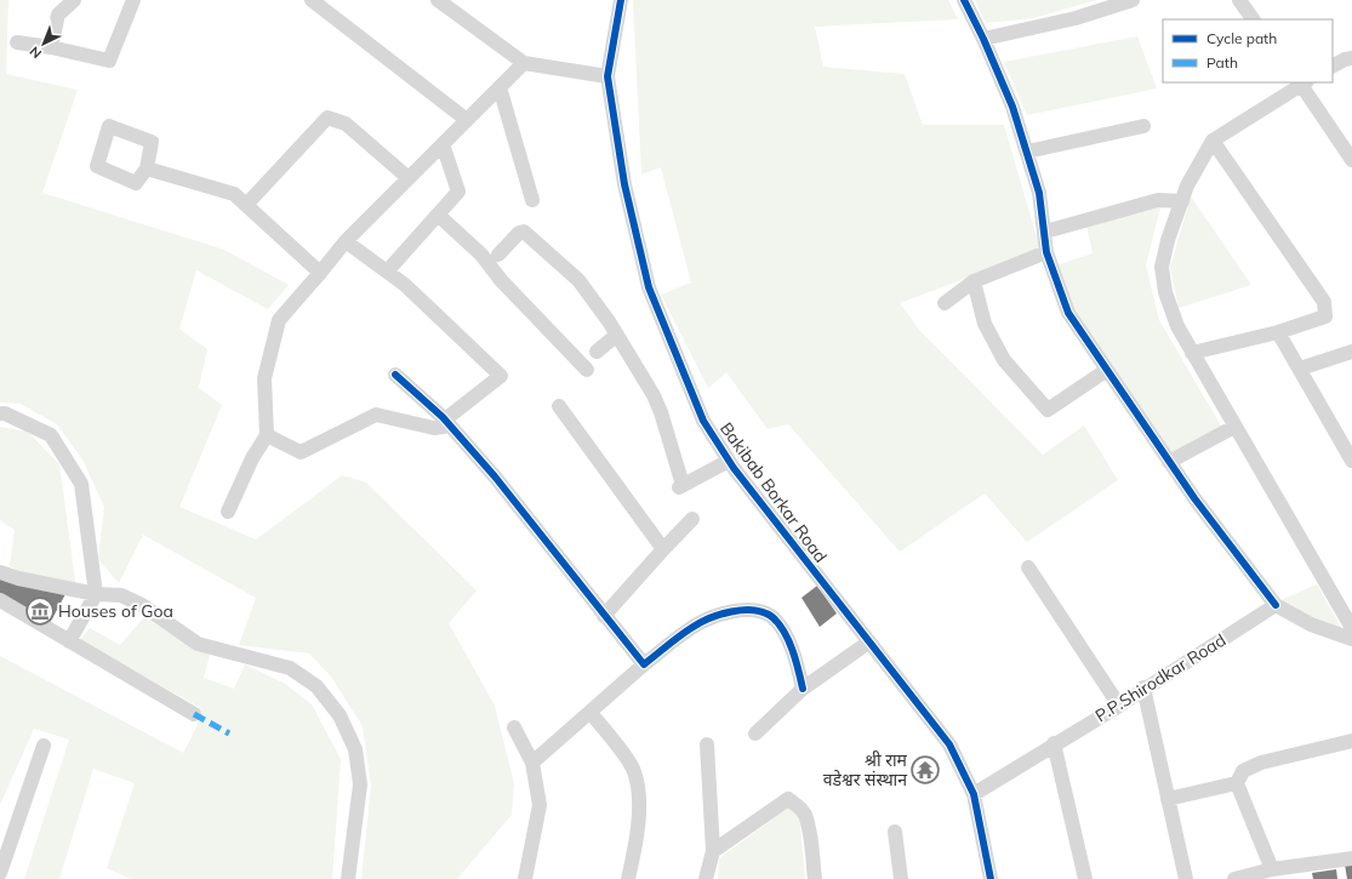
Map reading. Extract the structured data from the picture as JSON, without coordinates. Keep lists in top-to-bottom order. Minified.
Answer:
{"streets":{"street":["Bakibab Borkar Road","P.P.Shirodkar Road"]},"crossings":[["Bakibab Borkar Road","P.P.Shirodkar Road"]],"places":{"museum":["Houses of Goa"],"temple":["श्री राम वडेश्वर संस्थान"]},"legend":["Cycle path","Path"],"north":"bottom left"}
